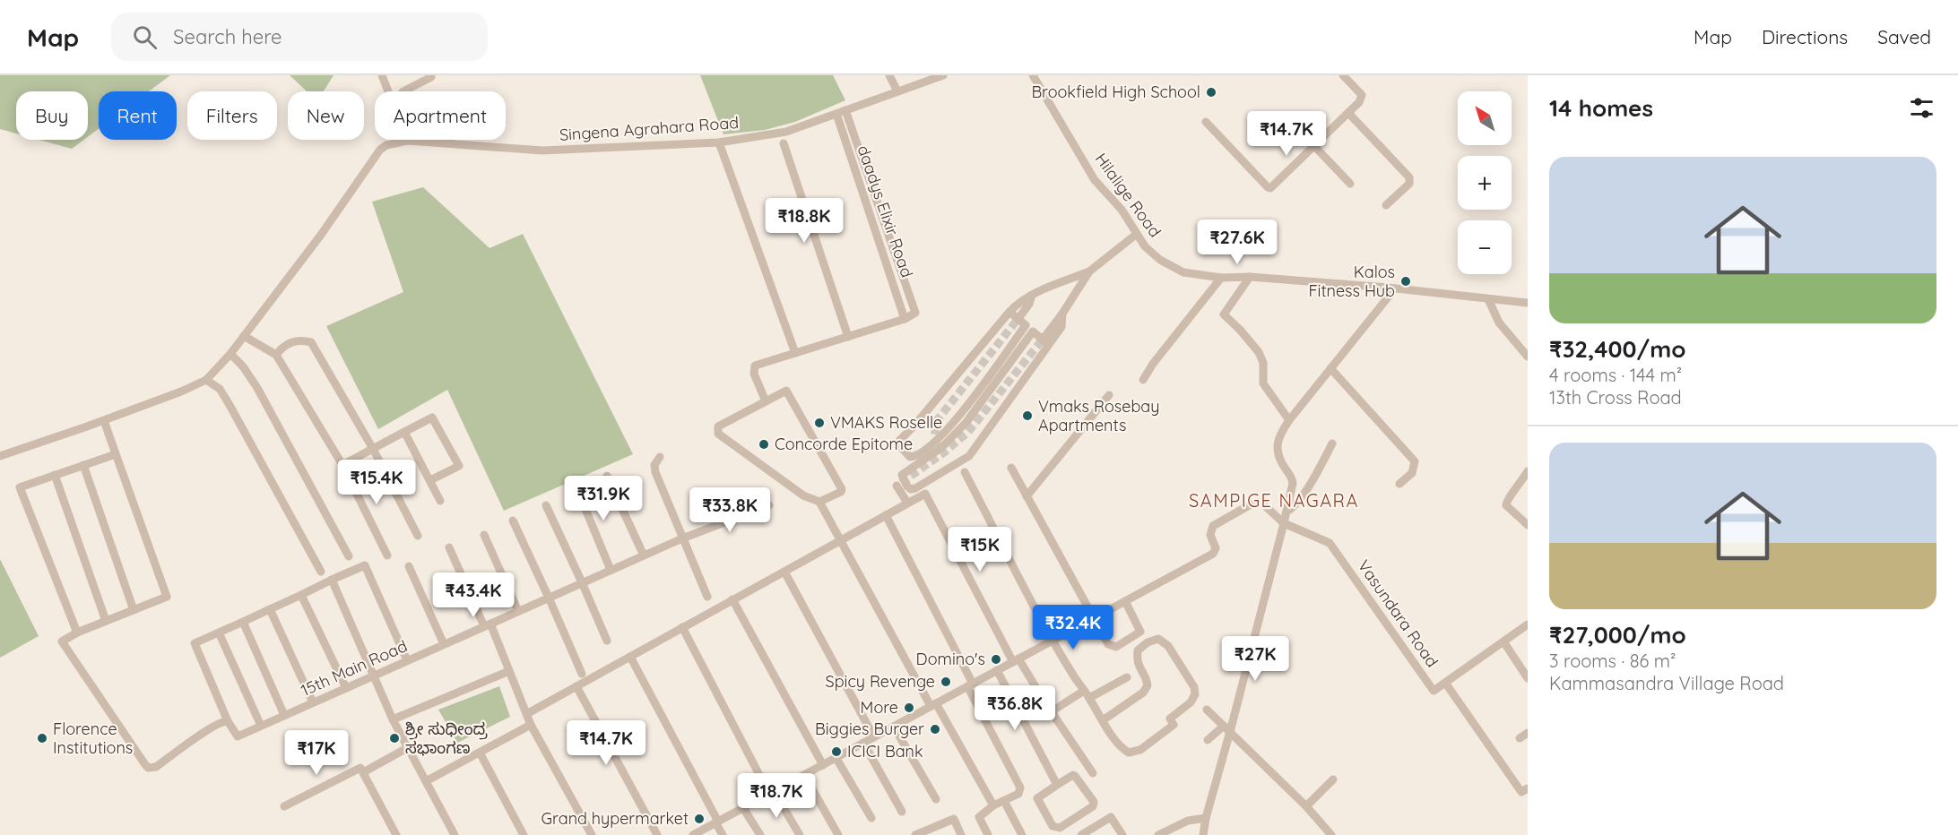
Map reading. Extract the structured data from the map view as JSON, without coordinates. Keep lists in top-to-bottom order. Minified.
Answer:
{"streets":{"street":["Singena Agrahara Road","Hilalige Road","daadys Elixir Road","Vasundara Road","15th Main Road"]},"crossings":[["Singena Agrahara Road","daadys Elixir Road"]],"districts":["SAMPIGE NAGARA"],"places":["Brookfield High School","Kalos Fitness Hub","Vmaks Rosebay Apartments","VMAKS Roselle","Concorde Epitome","Domino's","Spicy Revenge","More","Biggies Burger","Florence Institutions","ಶ್ರೀ ಸುಧೀಂದ್ರ ಸಭಾಂಗಣ","ICICI Bank","Grand hypermarket"],"north":"top left","page":{"header":"Map","search":"Search here","nav":["Map","Directions","Saved"],"heading":"14 homes","map_buttons":["+","−"],"chip":["Buy","Rent","Filters","New","Apartment"],"price":["₹14.7K","₹18.8K","₹27.6K","₹15.4K","₹31.9K","₹33.8K","₹15K","₹43.4K","₹32.4K","₹27K","₹36.8K","₹14.7K","₹17K","₹18.7K"],"list":[{"name":"₹32,400/mo","note":"4 rooms · 144 m² · 13th Cross Road"},{"name":"₹27,000/mo","note":"3 rooms · 86 m² · Kammasandra Village Road"}]}}
